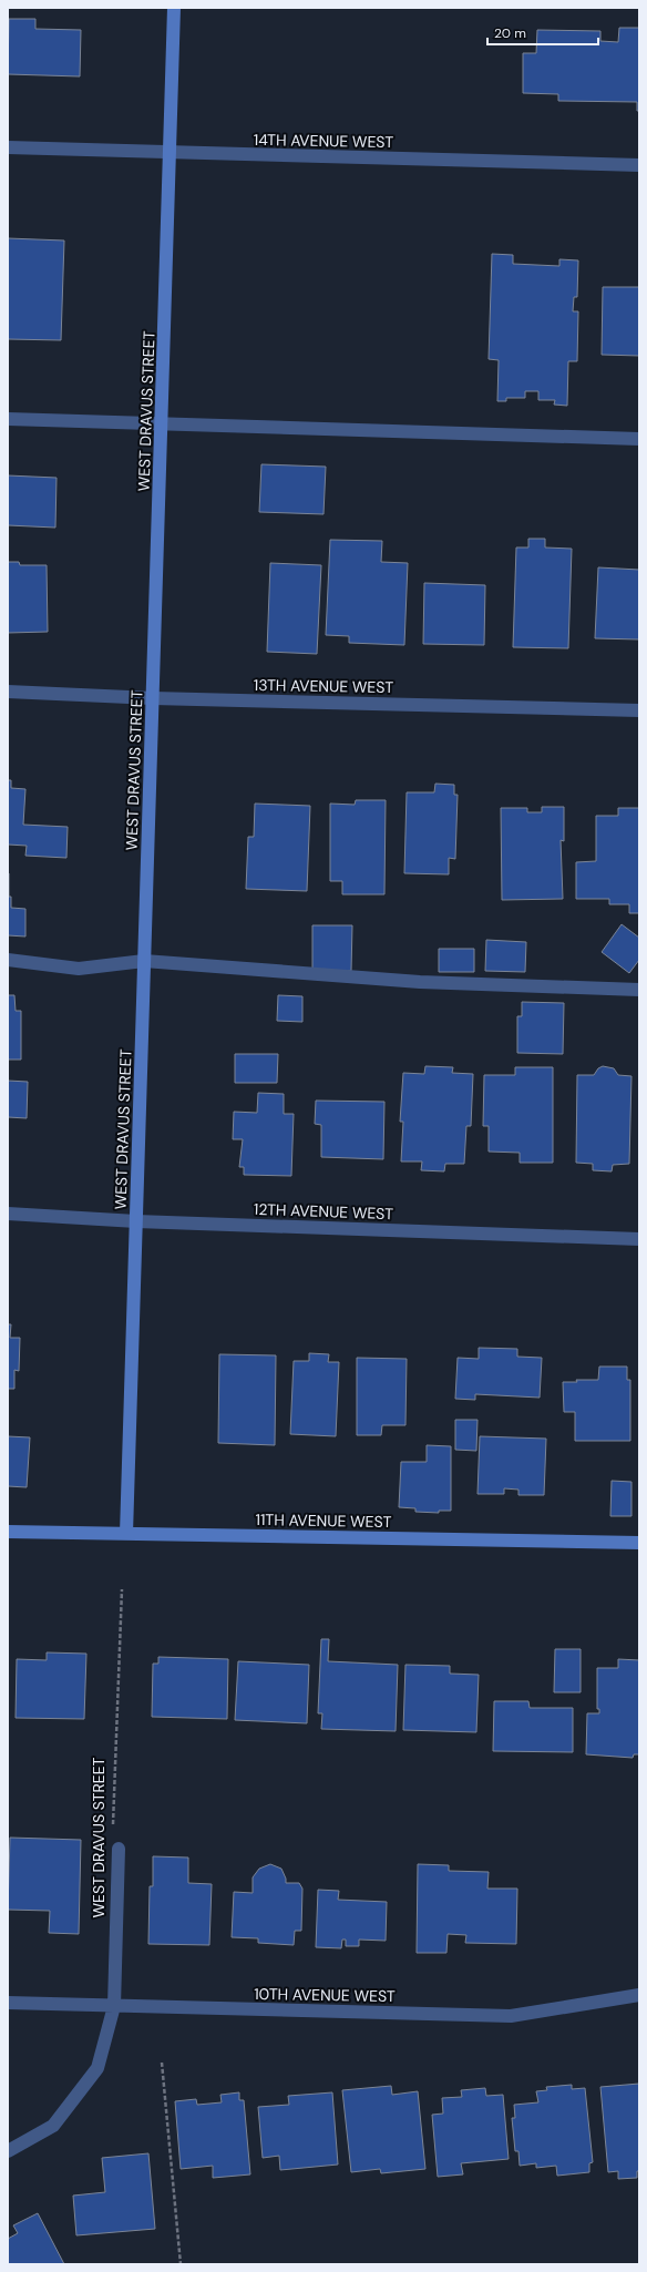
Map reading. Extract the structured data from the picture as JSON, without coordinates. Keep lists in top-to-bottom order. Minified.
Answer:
{"streets":{"street":["14TH AVENUE WEST","WEST DRAVUS STREET","13TH AVENUE WEST","12TH AVENUE WEST","11TH AVENUE WEST","10TH AVENUE WEST"]},"crossings":[["14TH AVENUE WEST","WEST DRAVUS STREET"],["WEST DRAVUS STREET","13TH AVENUE WEST"],["WEST DRAVUS STREET","12TH AVENUE WEST"],["WEST DRAVUS STREET","11TH AVENUE WEST"],["WEST DRAVUS STREET","10TH AVENUE WEST"]],"scale_bar":"20 m"}
